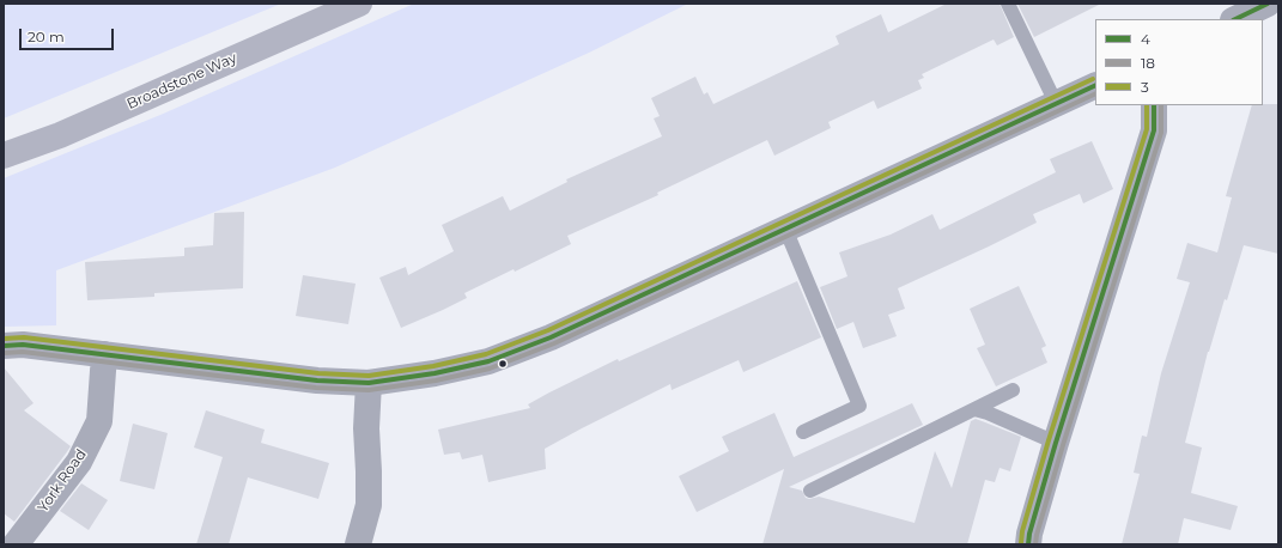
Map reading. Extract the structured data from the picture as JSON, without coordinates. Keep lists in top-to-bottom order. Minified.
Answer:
{"streets":{"street":["Broadstone Way","York Road"]},"lines":["transit line 4","transit line 3","transit line 18"],"legend":["4","18","3"],"scale_bar":"20 m"}
